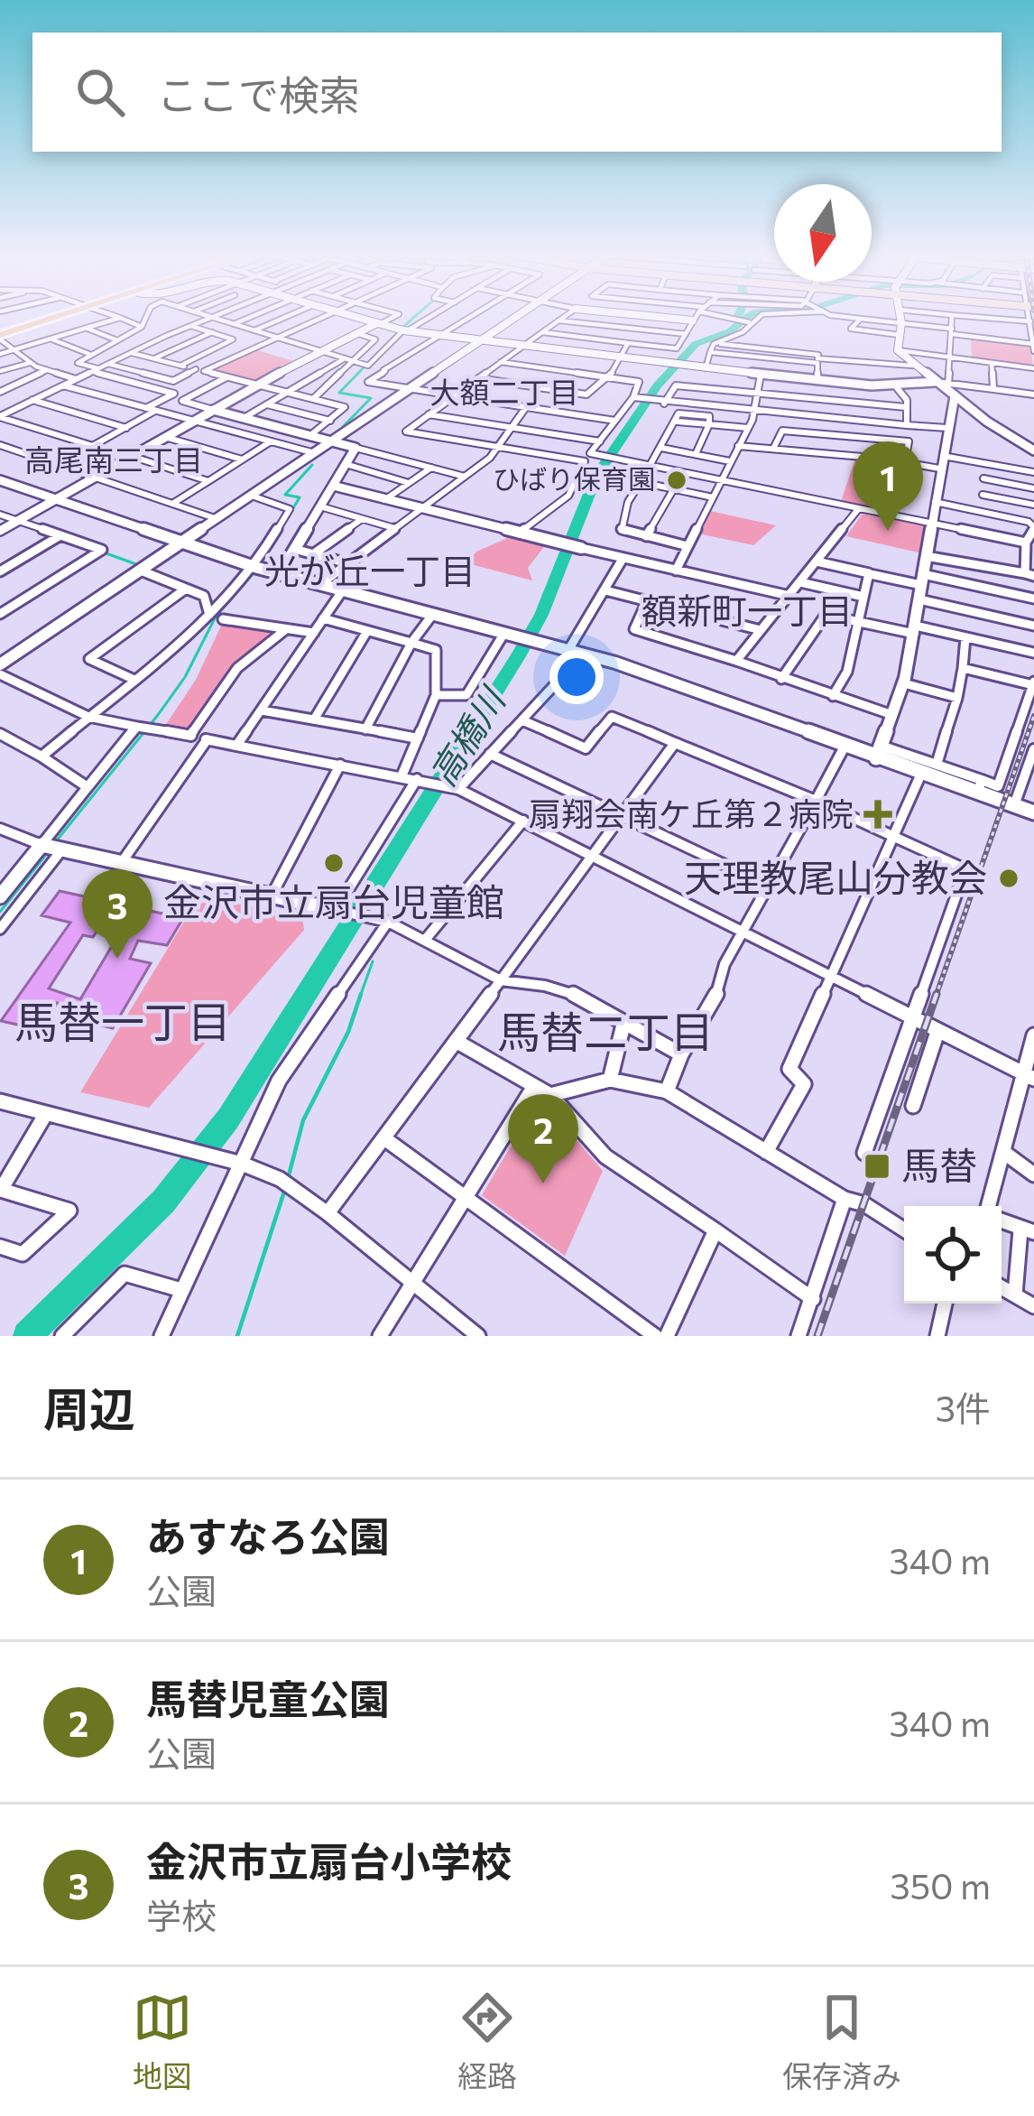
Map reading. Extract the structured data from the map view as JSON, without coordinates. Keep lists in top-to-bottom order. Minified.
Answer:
{"districts":["大額二丁目","高尾南三丁目","光が丘一丁目","額新町一丁目","馬替一丁目","馬替二丁目"],"water":["高橋川"],"places":{"other":["ひばり保育園","金沢市立扇台児童館","天理教尾山分教会"],"health":["扇翔会南ケ丘第２病院"],"transit":["馬替"]},"north":"bottom","page":{"search":"ここで検索","pins":["1","3","2"],"heading":["周辺","3件"],"list":[{"mark":"1","name":"あすなろ公園","note":"公園","value":"340 m"},{"mark":"2","name":"馬替児童公園","note":"公園","value":"340 m"},{"mark":"3","name":"金沢市立扇台小学校","note":"学校","value":"350 m"}],"nav":["地図","経路","保存済み"]}}
